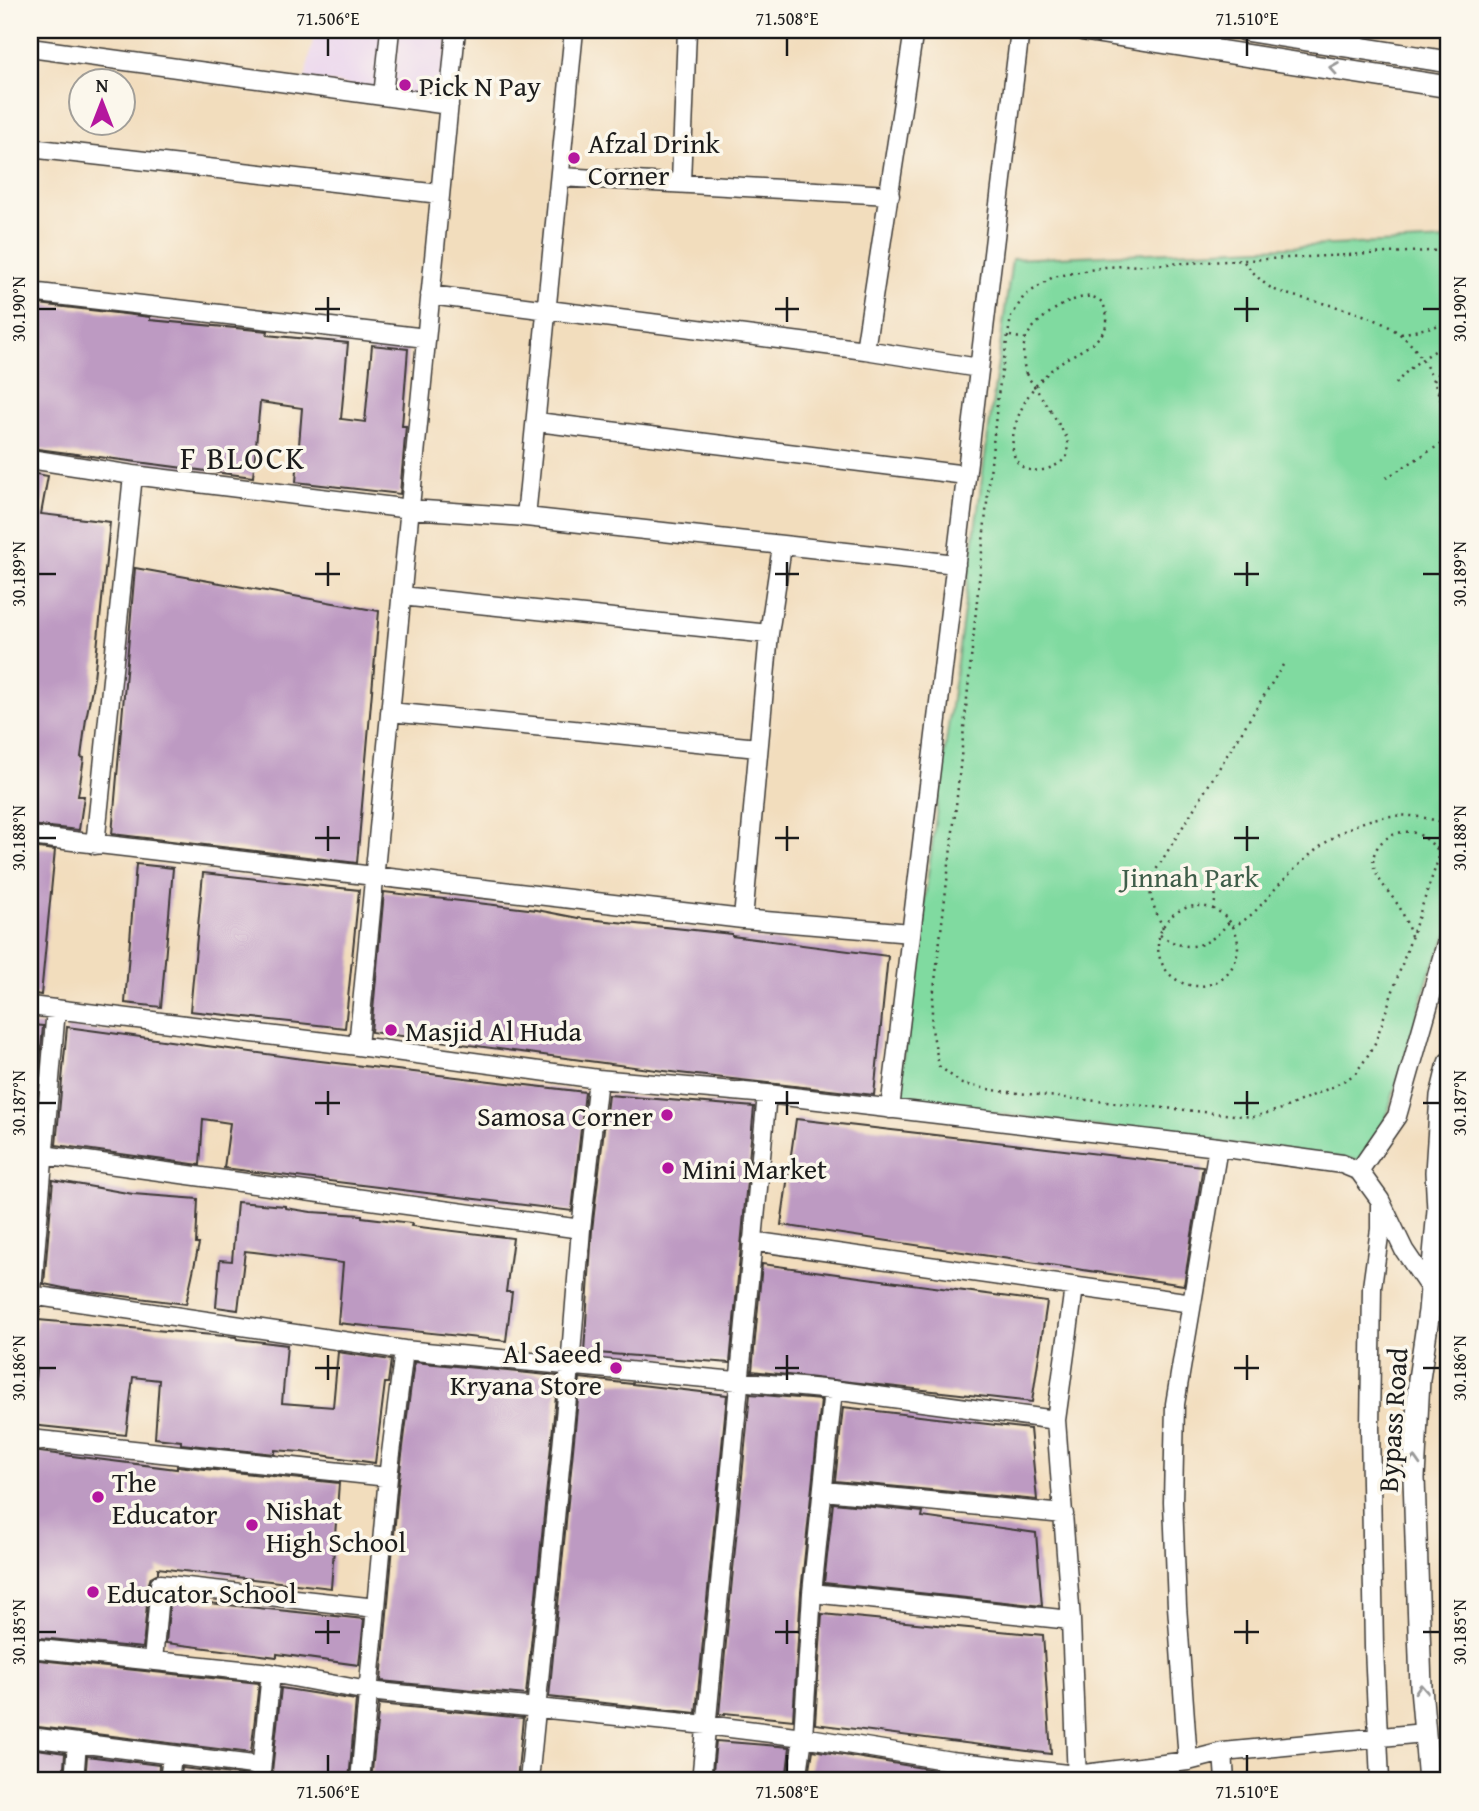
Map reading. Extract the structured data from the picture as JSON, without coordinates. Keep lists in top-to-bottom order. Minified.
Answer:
{"streets":{"main road":["Bypass Road"]},"one_way":["Bypass Road"],"districts":["F BLOCK"],"parks":["Jinnah Park"],"places":["Pick N Pay","Afzal Drink Corner","Masjid Al Huda","Samosa Corner","Mini Market","Al Saeed Kryana Store","The Educator","Nishat High School","Educator School"],"north":"top","coordinates":["71.506°E","71.508°E","71.510°E","30.190°N","30.189°N","30.188°N","30.187°N","30.186°N","30.185°N"]}
